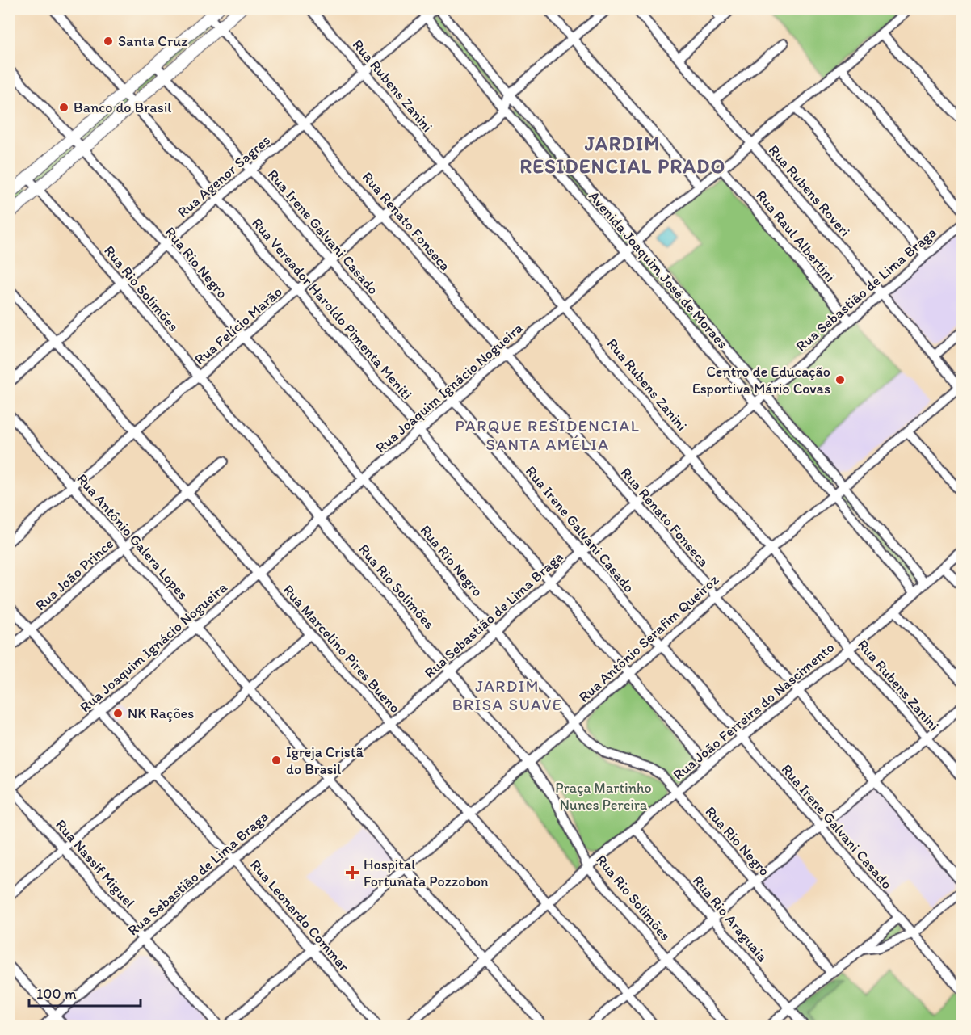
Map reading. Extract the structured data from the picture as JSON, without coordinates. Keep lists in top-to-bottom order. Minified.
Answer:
{"streets":{"street":["Rua Rubens Zanini","Rua Agenor Sagres","Rua Rubens Roveri","Rua Renato Fonseca","Rua Irene Galvani Casado","Rua Raul Albertini","Rua Rio Negro","Avenida Joaquim José de Moraes","Rua Rio Solimões","Rua Sebastião de Lima Braga","Rua Vereador Haroldo Pimenta Meniti","Rua Felício Marão","Rua Joaquim Ignácio Nogueira","Rua Antônio Galera Lopes","Rua João Prince","Rua Antônio Serafim Queiroz","Rua Marcelino Pires Bueno","Rua João Ferreira do Nascimento","Rua Nassif Miguel","Rua Leonardo Commar","Rua Rio Araguaia"]},"crossings":[["Rua Rubens Zanini","Rua Agenor Sagres"],["Rua Rubens Zanini","Rua Sebastião de Lima Braga"],["Rua Rubens Zanini","Rua Felício Marão"],["Rua Rubens Zanini","Rua Joaquim Ignácio Nogueira"],["Rua Rubens Zanini","Rua Antônio Serafim Queiroz"],["Rua Rubens Zanini","Rua João Ferreira do Nascimento"],["Rua Agenor Sagres","Rua Renato Fonseca"],["Rua Agenor Sagres","Rua Irene Galvani Casado"],["Rua Agenor Sagres","Rua Rio Negro"],["Rua Agenor Sagres","Avenida Joaquim José de Moraes"],["Rua Agenor Sagres","Rua Rio Solimões"],["Rua Agenor Sagres","Rua Vereador Haroldo Pimenta Meniti"],["Rua Agenor Sagres","Rua Marcelino Pires Bueno"],["Rua Rubens Roveri","Rua Sebastião de Lima Braga"],["Rua Rubens Roveri","Rua Joaquim Ignácio Nogueira"],["Rua Rubens Roveri","Rua Antônio Serafim Queiroz"],["Rua Renato Fonseca","Rua Sebastião de Lima Braga"],["Rua Renato Fonseca","Rua Felício Marão"],["Rua Renato Fonseca","Rua Joaquim Ignácio Nogueira"],["Rua Renato Fonseca","Rua Antônio Serafim Queiroz"],["Rua Renato Fonseca","Rua João Ferreira do Nascimento"],["Rua Irene Galvani Casado","Rua Sebastião de Lima Braga"],["Rua Irene Galvani Casado","Rua Felício Marão"],["Rua Irene Galvani Casado","Rua Joaquim Ignácio Nogueira"],["Rua Irene Galvani Casado","Rua Antônio Serafim Queiroz"],["Rua Irene Galvani Casado","Rua João Ferreira do Nascimento"],["Rua Raul Albertini","Rua Sebastião de Lima Braga"],["Rua Raul Albertini","Rua Joaquim Ignácio Nogueira"],["Rua Rio Negro","Rua Sebastião de Lima Braga"],["Rua Rio Negro","Rua Felício Marão"],["Rua Rio Negro","Rua Joaquim Ignácio Nogueira"],["Rua Rio Negro","Rua Antônio Serafim Queiroz"],["Rua Rio Negro","Rua João Ferreira do Nascimento"],["Avenida Joaquim José de Moraes","Rua Sebastião de Lima Braga"],["Avenida Joaquim José de Moraes","Rua Felício Marão"],["Avenida Joaquim José de Moraes","Rua Joaquim Ignácio Nogueira"],["Avenida Joaquim José de Moraes","Rua Antônio Serafim Queiroz"],["Avenida Joaquim José de Moraes","Rua João Ferreira do Nascimento"],["Rua Rio Solimões","Rua Sebastião de Lima Braga"],["Rua Rio Solimões","Rua Felício Marão"],["Rua Rio Solimões","Rua Joaquim Ignácio Nogueira"],["Rua Rio Solimões","Rua Antônio Serafim Queiroz"],["Rua Rio Solimões","Rua João Ferreira do Nascimento"],["Rua Sebastião de Lima Braga","Rua Vereador Haroldo Pimenta Meniti"],["Rua Sebastião de Lima Braga","Rua Antônio Galera Lopes"],["Rua Sebastião de Lima Braga","Rua Marcelino Pires Bueno"],["Rua Sebastião de Lima Braga","Rua Nassif Miguel"],["Rua Sebastião de Lima Braga","Rua Leonardo Commar"],["Rua Vereador Haroldo Pimenta Meniti","Rua Felício Marão"],["Rua Vereador Haroldo Pimenta Meniti","Rua Joaquim Ignácio Nogueira"],["Rua Vereador Haroldo Pimenta Meniti","Rua Antônio Serafim Queiroz"],["Rua Vereador Haroldo Pimenta Meniti","Rua João Ferreira do Nascimento"],["Rua Felício Marão","Rua Antônio Galera Lopes"],["Rua Felício Marão","Rua Marcelino Pires Bueno"],["Rua Joaquim Ignácio Nogueira","Rua Antônio Galera Lopes"],["Rua Joaquim Ignácio Nogueira","Rua Marcelino Pires Bueno"],["Rua Joaquim Ignácio Nogueira","Rua Nassif Miguel"],["Rua Joaquim Ignácio Nogueira","Rua Leonardo Commar"],["Rua Antônio Galera Lopes","Rua João Prince"],["Rua Antônio Galera Lopes","Rua Antônio Serafim Queiroz"],["Rua Antônio Galera Lopes","Rua João Ferreira do Nascimento"],["Rua João Prince","Rua Marcelino Pires Bueno"],["Rua João Prince","Rua Leonardo Commar"],["Rua Antônio Serafim Queiroz","Rua Marcelino Pires Bueno"],["Rua Antônio Serafim Queiroz","Rua Leonardo Commar"],["Rua Marcelino Pires Bueno","Rua João Ferreira do Nascimento"],["Rua João Ferreira do Nascimento","Rua Rio Araguaia"]],"districts":["JARDIM RESIDENCIAL PRADO","PARQUE RESIDENCIAL SANTA AMÉLIA","JARDIM BRISA SUAVE"],"parks":["Praça Martinho Nunes Pereira"],"places":{"other":["Santa Cruz","Banco do Brasil","Centro de Educação Esportiva Mário Covas","NK Rações","Igreja Cristã do Brasil"],"health":["Hospital Fortunata Pozzobon"]},"scale_bar":"100 m"}
